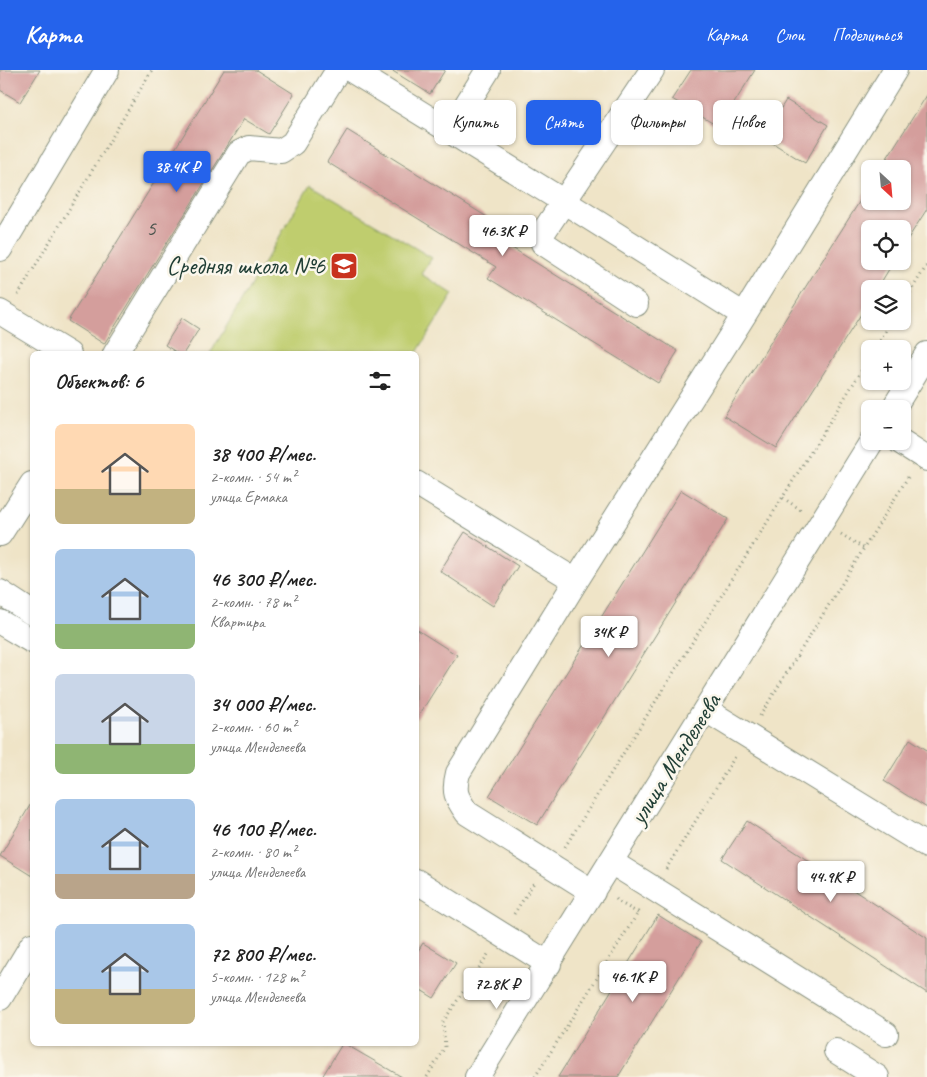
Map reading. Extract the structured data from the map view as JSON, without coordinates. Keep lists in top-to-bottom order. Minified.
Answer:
{"streets":{"street":["улица Менделеева"]},"places":{"school or university":["Средняя школа №6"]},"house_numbers":["5"],"north":"bottom right","page":{"header":"Карта","nav":["Карта","Слои","Поделиться"],"chip":["Купить","Снять","Фильтры","Новое"],"price":["38.4K ₽","46.3K ₽","34K ₽","44.9K ₽","46.1K ₽","72.8K ₽"],"map_buttons":["+","−"],"heading":"Объектов: 6","list":[{"name":"38 400 ₽/мес.","note":"2-комн. · 54 m² · улица Ермака"},{"name":"46 300 ₽/мес.","note":"2-комн. · 78 m² · Квартира"},{"name":"34 000 ₽/мес.","note":"2-комн. · 60 m² · улица Менделеева"},{"name":"46 100 ₽/мес.","note":"2-комн. · 80 m² · улица Менделеева"},{"name":"72 800 ₽/мес.","note":"5-комн. · 128 m² · улица Менделеева"}]}}
